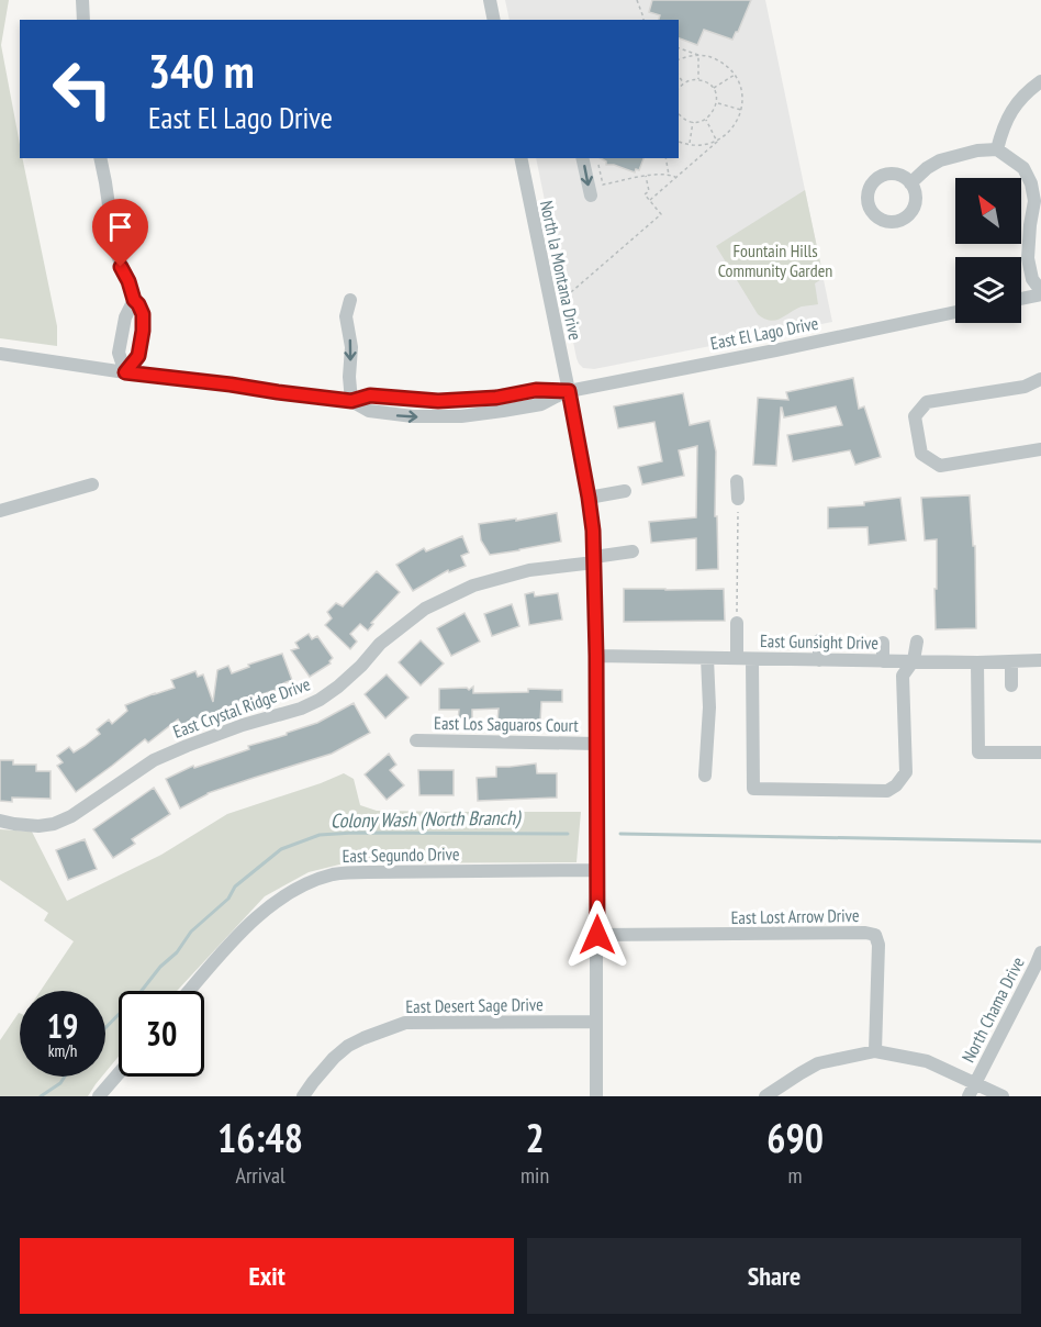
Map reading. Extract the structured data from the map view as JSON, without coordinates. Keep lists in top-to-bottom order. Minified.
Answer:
{"streets":{"street":["North la Montana Drive","East El Lago Drive","East Gunsight Drive","East Crystal Ridge Drive","East Los Saguaros Court","East Segundo Drive","East Lost Arrow Drive","East Desert Sage Drive","North Chama Drive"]},"crossings":[["North la Montana Drive","East El Lago Drive"]],"water":["Colony Wash (North Branch)"],"parks":["Fountain Hills Community Garden"],"north":"top left","page":{"turn":["340 m","East El Lago Drive"],"speed":"19 km/h","limit":"30","eta":["16:48","Arrival","2","min","690","m"],"buttons":["Exit","Share"]}}
